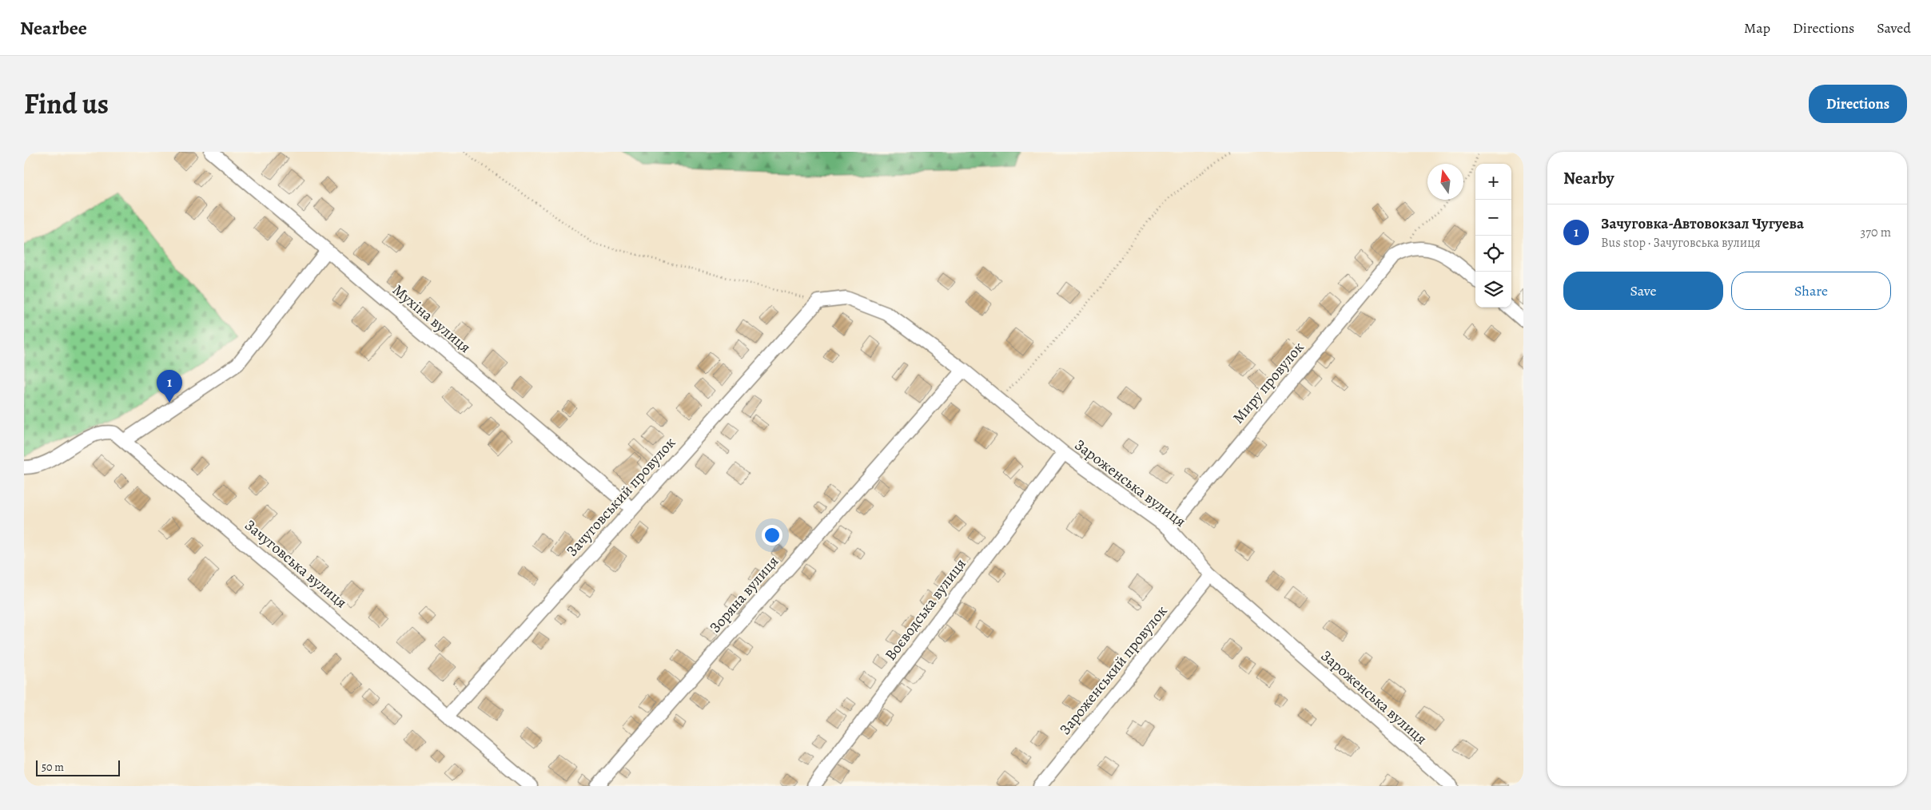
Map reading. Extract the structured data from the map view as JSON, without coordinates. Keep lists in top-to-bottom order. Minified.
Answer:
{"streets":{"street":["Мухіна вулиця","Миру провулок","Зароженська вулиця","Зачуговський провулок","Зачуговська вулиця","Зоряна вулиця","Воєводська вулиця","Зароженський провулок"]},"crossings":[["Мухіна вулиця","Зачуговський провулок"],["Миру провулок","Зароженська вулиця"],["Зароженська вулиця","Зачуговський провулок"],["Зароженська вулиця","Зоряна вулиця"],["Зароженська вулиця","Воєводська вулиця"],["Зароженська вулиця","Зароженський провулок"],["Зачуговський провулок","Зачуговська вулиця"]],"scale_bar":"50 m","north":"top","page":{"header":"Nearbee","nav":["Map","Directions","Saved"],"title":"Find us","buttons":["Directions",["Save","Share"]],"heading":"Nearby","map_buttons":["+","−"],"list":[{"mark":"1","name":"Зачуговка-Автовокзал Чугуева","note":"Bus stop · Зачуговська вулиця","value":"370 m"}],"pins":"1","scale":"50 m"}}
